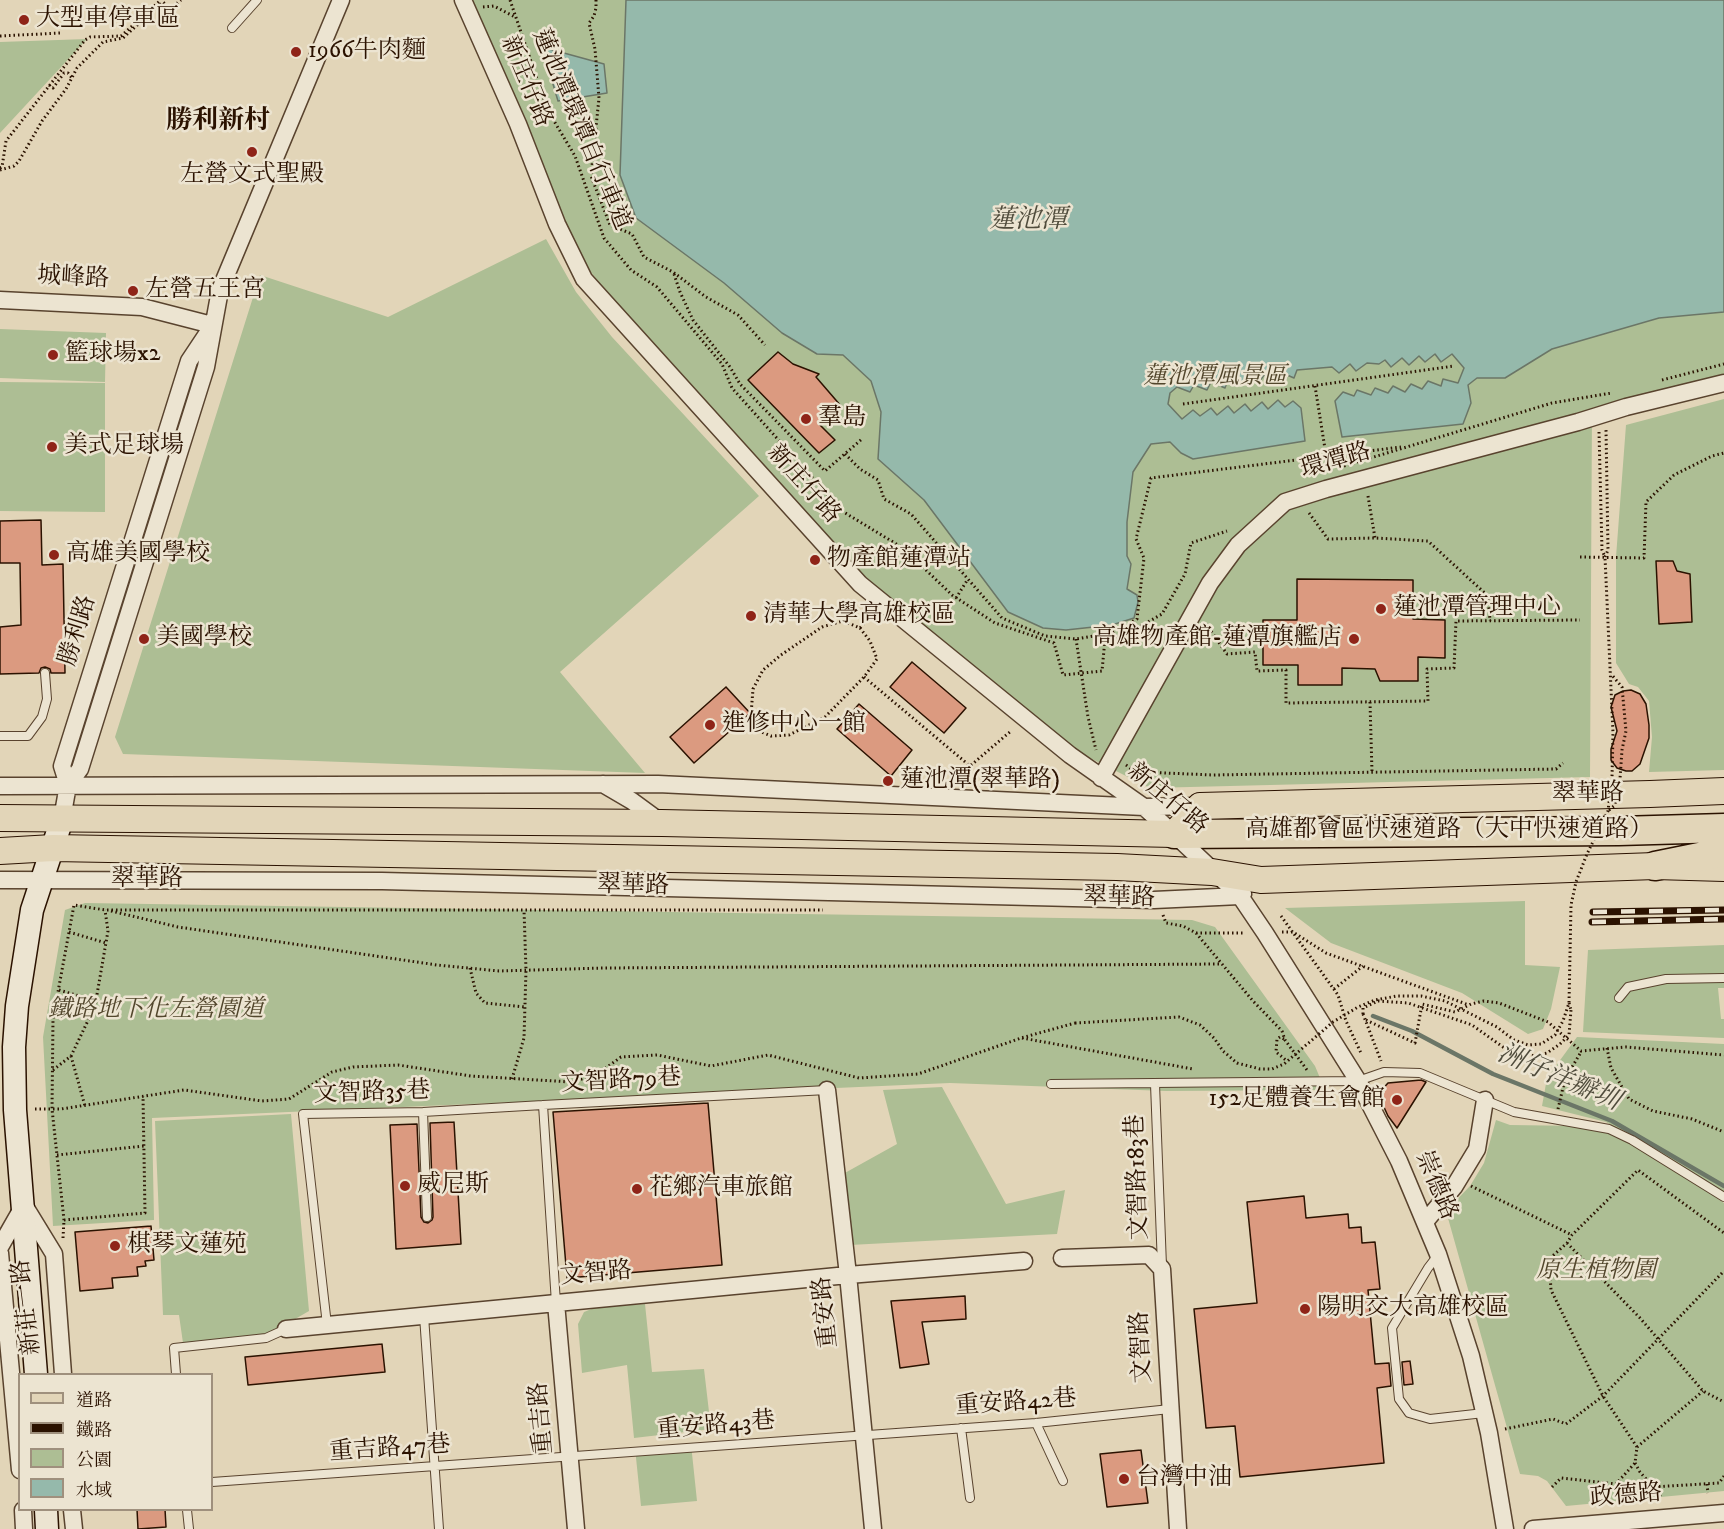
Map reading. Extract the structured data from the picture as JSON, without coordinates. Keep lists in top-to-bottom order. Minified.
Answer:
{"streets":{"highway":["高雄都會區快速道路（大中快速道路）"],"main road":["翠華路"],"street":["新庄仔路","城峰路","環潭路","勝利路","崇德路","文智路","新莊一路","重安路","重吉路","政德路"],"lane":["文智路79巷","文智路35巷","文智路183巷","重安路42巷","重安路43巷","重吉路47巷"],"path":["蓮池潭環潭自行車道"]},"crossings":[["新庄仔路","環潭路"],["新庄仔路","翠華路"],["新庄仔路","高雄都會區快速道路（大中快速道路）"],["新庄仔路","崇德路"],["城峰路","勝利路"],["勝利路","翠華路"],["勝利路","新莊一路"],["翠華路","高雄都會區快速道路（大中快速道路）"],["翠華路","崇德路"],["翠華路","新莊一路"],["文智路79巷","文智路35巷"],["文智路79巷","文智路"],["文智路79巷","重安路"],["文智路79巷","重吉路"],["文智路35巷","文智路"],["文智路183巷","文智路"],["文智路","重安路"],["文智路","重安路42巷"],["文智路","重吉路"],["重安路","重安路42巷"],["重安路","重安路43巷"],["重安路42巷","重安路43巷"],["重吉路","重安路43巷"],["重吉路","重吉路47巷"],["重安路43巷","重吉路47巷"]],"districts":["勝利新村"],"water":["蓮池潭","洲仔洋瓣圳"],"parks":["蓮池潭風景區","鐵路地下化左營園道","原生植物園"],"places":["大型車停車區","1966牛肉麵","左營文式聖殿","左營五王宮","籃球場x2","羣島","美式足球場","高雄美國學校","物產館蓮潭站","蓮池潭管理中心","清華大學高雄校區","美國學校","高雄物產館-蓮潭旗艦店","進修中心一館","蓮池潭(翠華路)","152足體養生會館","威尼斯","花鄉汽車旅館","棋琴文蓮苑","陽明交大高雄校區","台灣中油"],"legend":["道路","鐵路","公園","水域"]}
